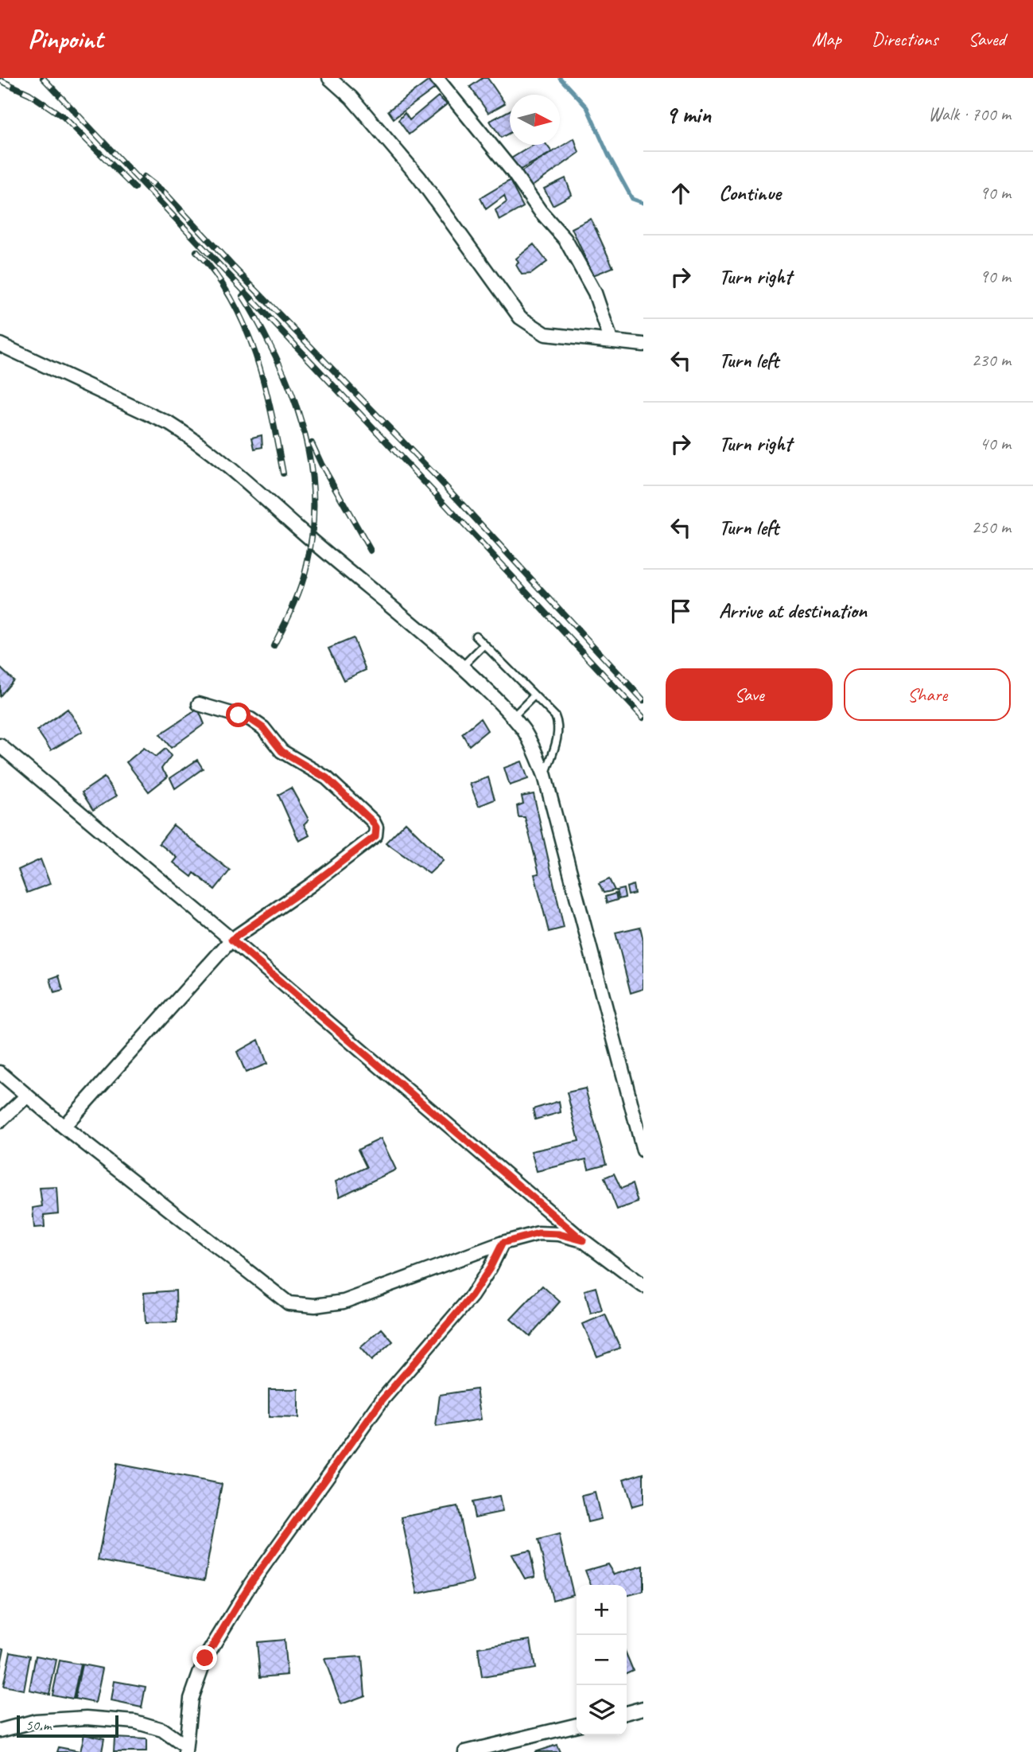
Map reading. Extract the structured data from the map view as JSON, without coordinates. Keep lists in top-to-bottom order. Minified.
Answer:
{"scale_bar":"50 m","north":"right","page":{"header":"Pinpoint","nav":["Map","Directions","Saved"],"heading":["9 min","Walk · 700 m"],"list":[["Continue","90 m"],["Turn right","90 m"],["Turn left","230 m"],["Turn right","40 m"],["Turn left","250 m"],"Arrive at destination"],"buttons":["Save","Share"],"map_buttons":["+","−"],"scale":"50 m"}}
